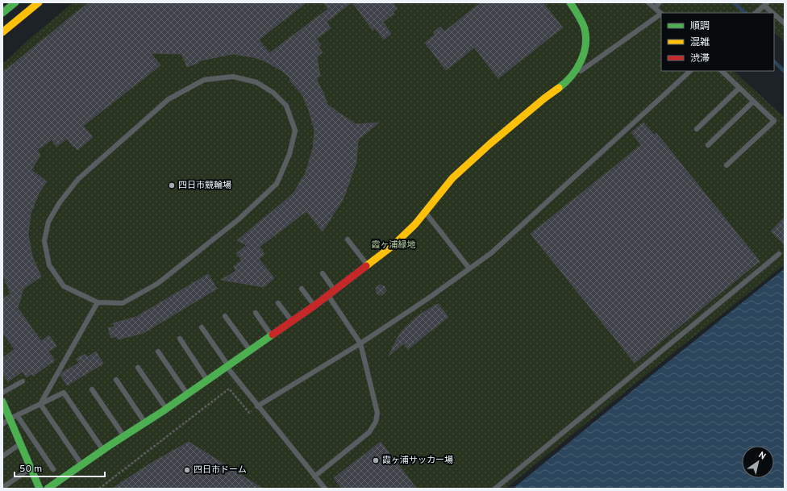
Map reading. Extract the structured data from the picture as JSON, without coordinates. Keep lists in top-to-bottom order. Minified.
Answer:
{"parks":["霞ヶ浦緑地"],"places":["四日市競輪場","霞ヶ浦サッカー場","四日市ドーム"],"legend":["順調","混雑","渋滞"],"scale_bar":"50 m","north":"top right"}
